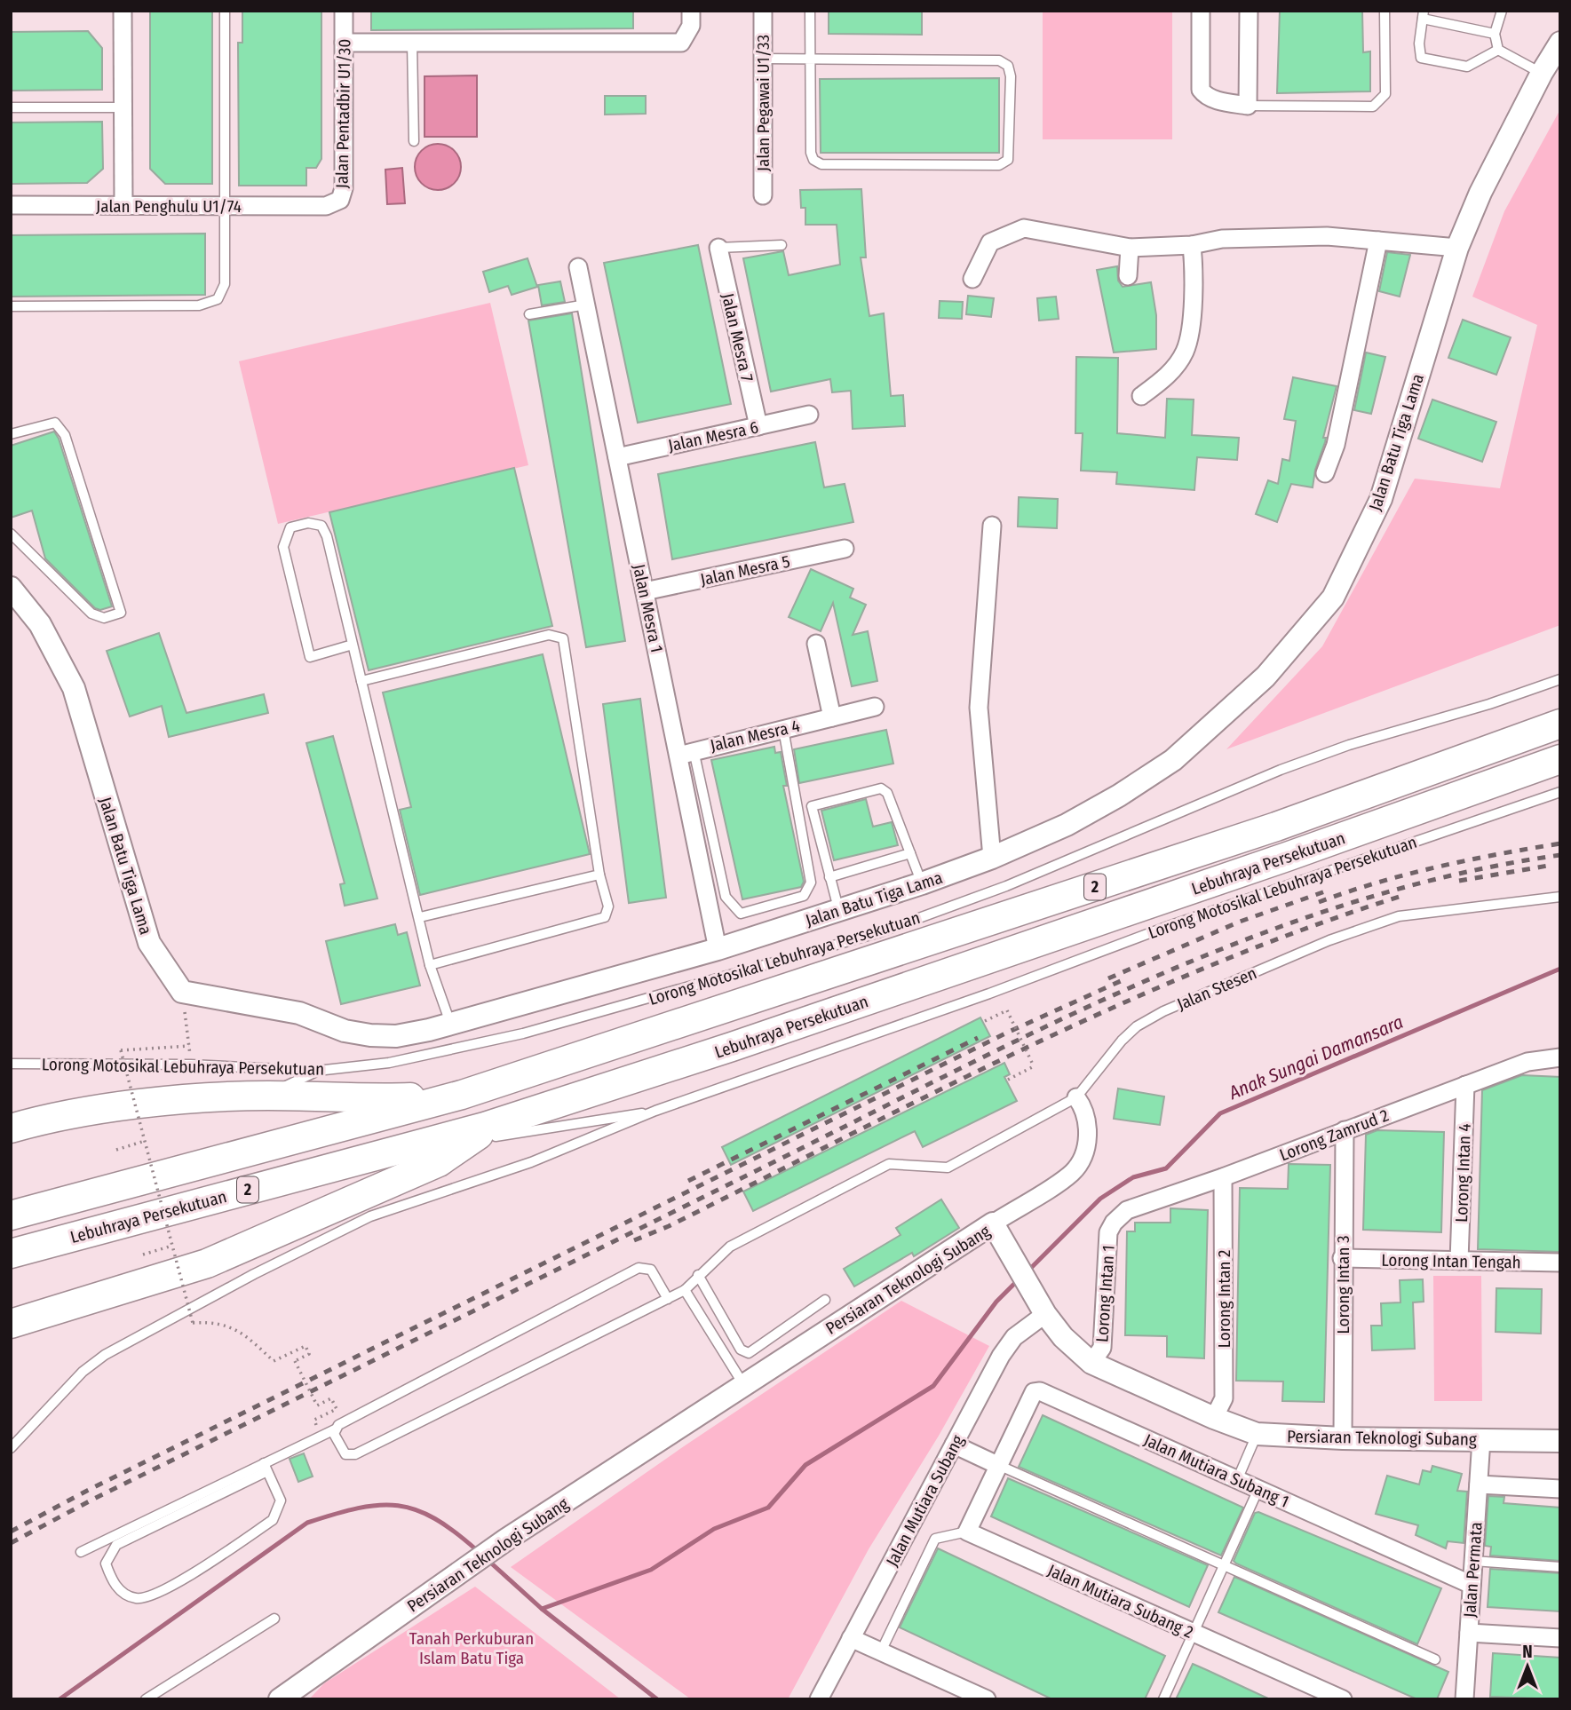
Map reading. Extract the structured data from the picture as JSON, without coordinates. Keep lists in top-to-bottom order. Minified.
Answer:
{"streets":{"highway":["Lebuhraya Persekutuan","2"],"street":["Jalan Pegawai U1/33","Jalan Pentadbir U1/30","Jalan Penghulu U1/74","Jalan Mesra 7","Jalan Mesra 6","Jalan Batu Tiga Lama","Jalan Mesra 5","Jalan Mesra 1","Jalan Mesra 4","Lorong Zamrud 2","Lorong Intan 4","Lorong Intan Tengah","Persiaran Teknologi Subang","Lorong Intan 3","Lorong Intan 1","Lorong Intan 2","Jalan Mutiara Subang 1","Jalan Mutiara Subang","Jalan Permata","Jalan Mutiara Subang 2"],"lane":["Lorong Motosikal Lebuhraya Persekutuan","Jalan Stesen"]},"crossings":[["Jalan Pentadbir U1/30","Jalan Penghulu U1/74"],["Jalan Mesra 7","Jalan Mesra 6"],["Jalan Mesra 6","Jalan Mesra 1"],["Jalan Batu Tiga Lama","Jalan Mesra 1"],["Jalan Mesra 5","Jalan Mesra 1"],["Jalan Mesra 1","Jalan Mesra 4"],["Lebuhraya Persekutuan","Lorong Motosikal Lebuhraya Persekutuan"],["Lorong Zamrud 2","Lorong Intan 4"],["Lorong Zamrud 2","Lorong Intan 3"],["Lorong Zamrud 2","Lorong Intan 1"],["Lorong Zamrud 2","Lorong Intan 2"],["Lorong Intan 4","Lorong Intan Tengah"],["Lorong Intan Tengah","Lorong Intan 3"],["Persiaran Teknologi Subang","Lorong Intan 3"],["Persiaran Teknologi Subang","Lorong Intan 1"],["Persiaran Teknologi Subang","Lorong Intan 2"],["Persiaran Teknologi Subang","Jalan Mutiara Subang"],["Persiaran Teknologi Subang","Jalan Permata"],["Jalan Mutiara Subang 1","Jalan Permata"]],"water":["Anak Sungai Damansara"],"parks":["Tanah Perkuburan Islam Batu Tiga"],"north":"top"}
